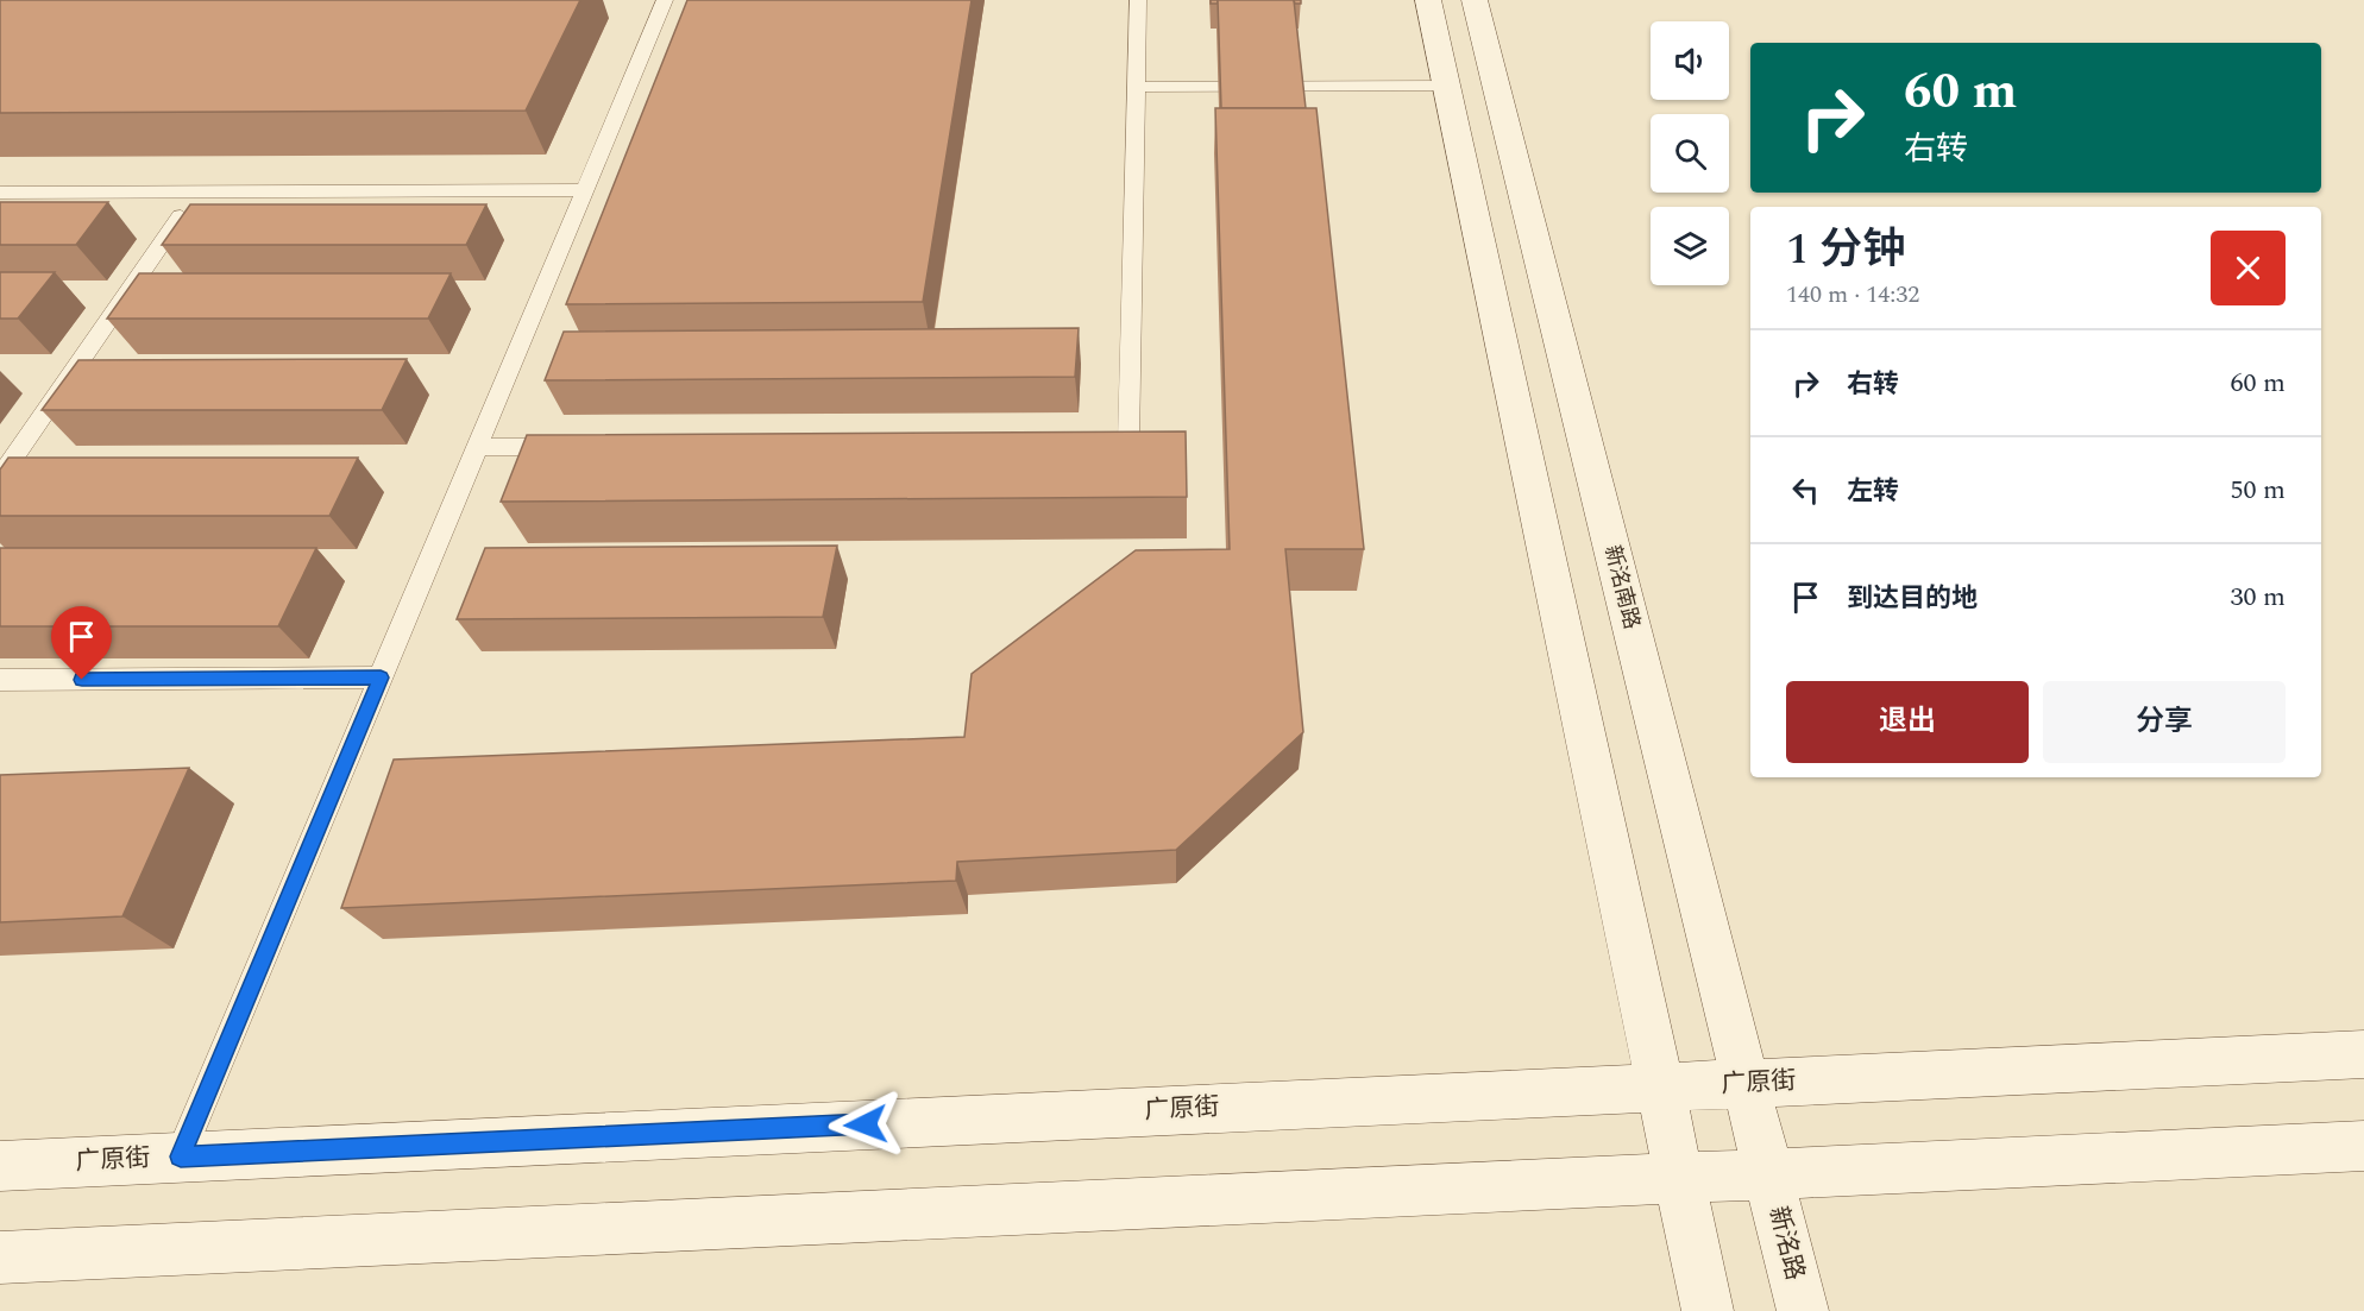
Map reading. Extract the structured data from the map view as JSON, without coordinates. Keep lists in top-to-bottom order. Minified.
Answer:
{"streets":{"main road":["新洺南路","广原街","新洺路"]},"crossings":[["新洺南路","广原街"],["新洺南路","新洺路"]],"page":{"turn":["60 m","右转"],"heading":["1 分钟","140 m · 14:32"],"list":[{"name":"右转","value":"60 m"},{"name":"左转","value":"50 m"},{"name":"到达目的地","value":"30 m"}],"buttons":["退出","分享"]}}
